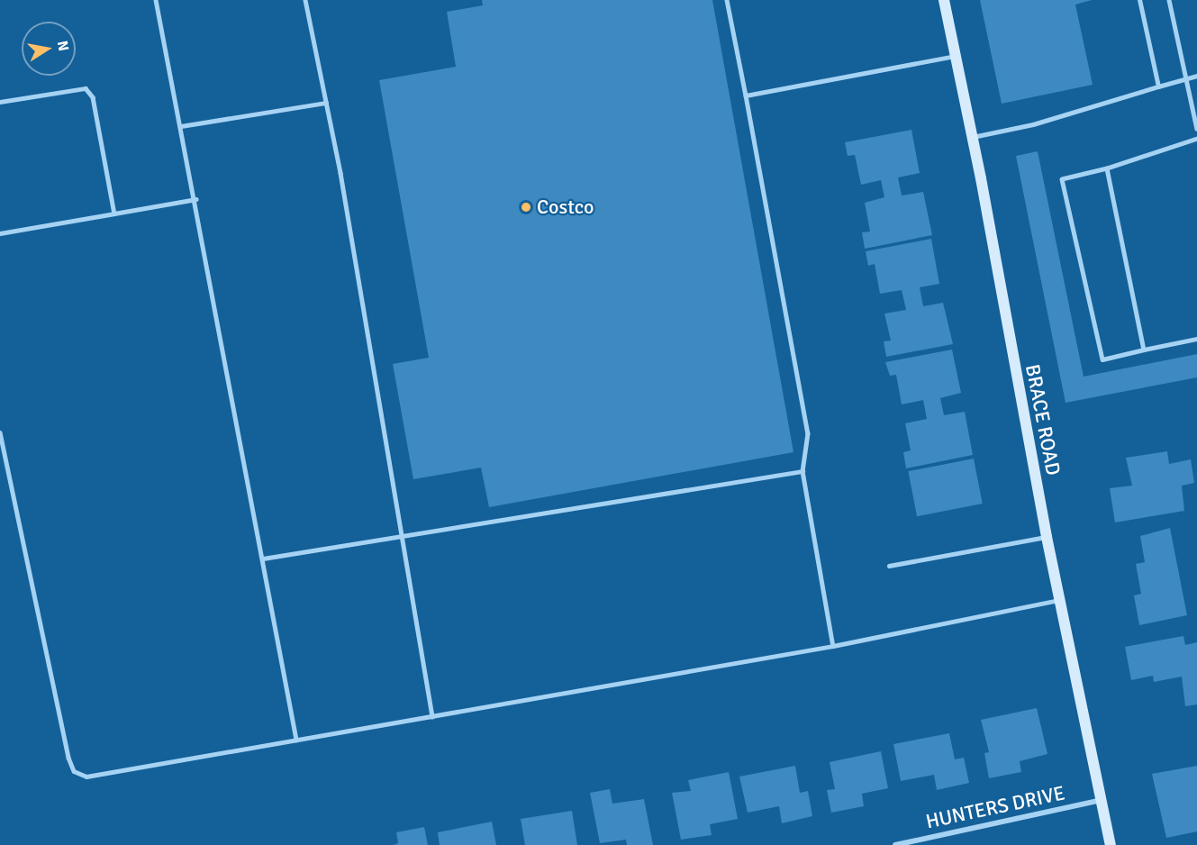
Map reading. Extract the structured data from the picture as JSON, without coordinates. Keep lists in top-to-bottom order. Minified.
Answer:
{"streets":{"street":["BRACE ROAD","HUNTERS DRIVE"]},"crossings":[["BRACE ROAD","HUNTERS DRIVE"]],"places":["Costco"],"north":"right"}
